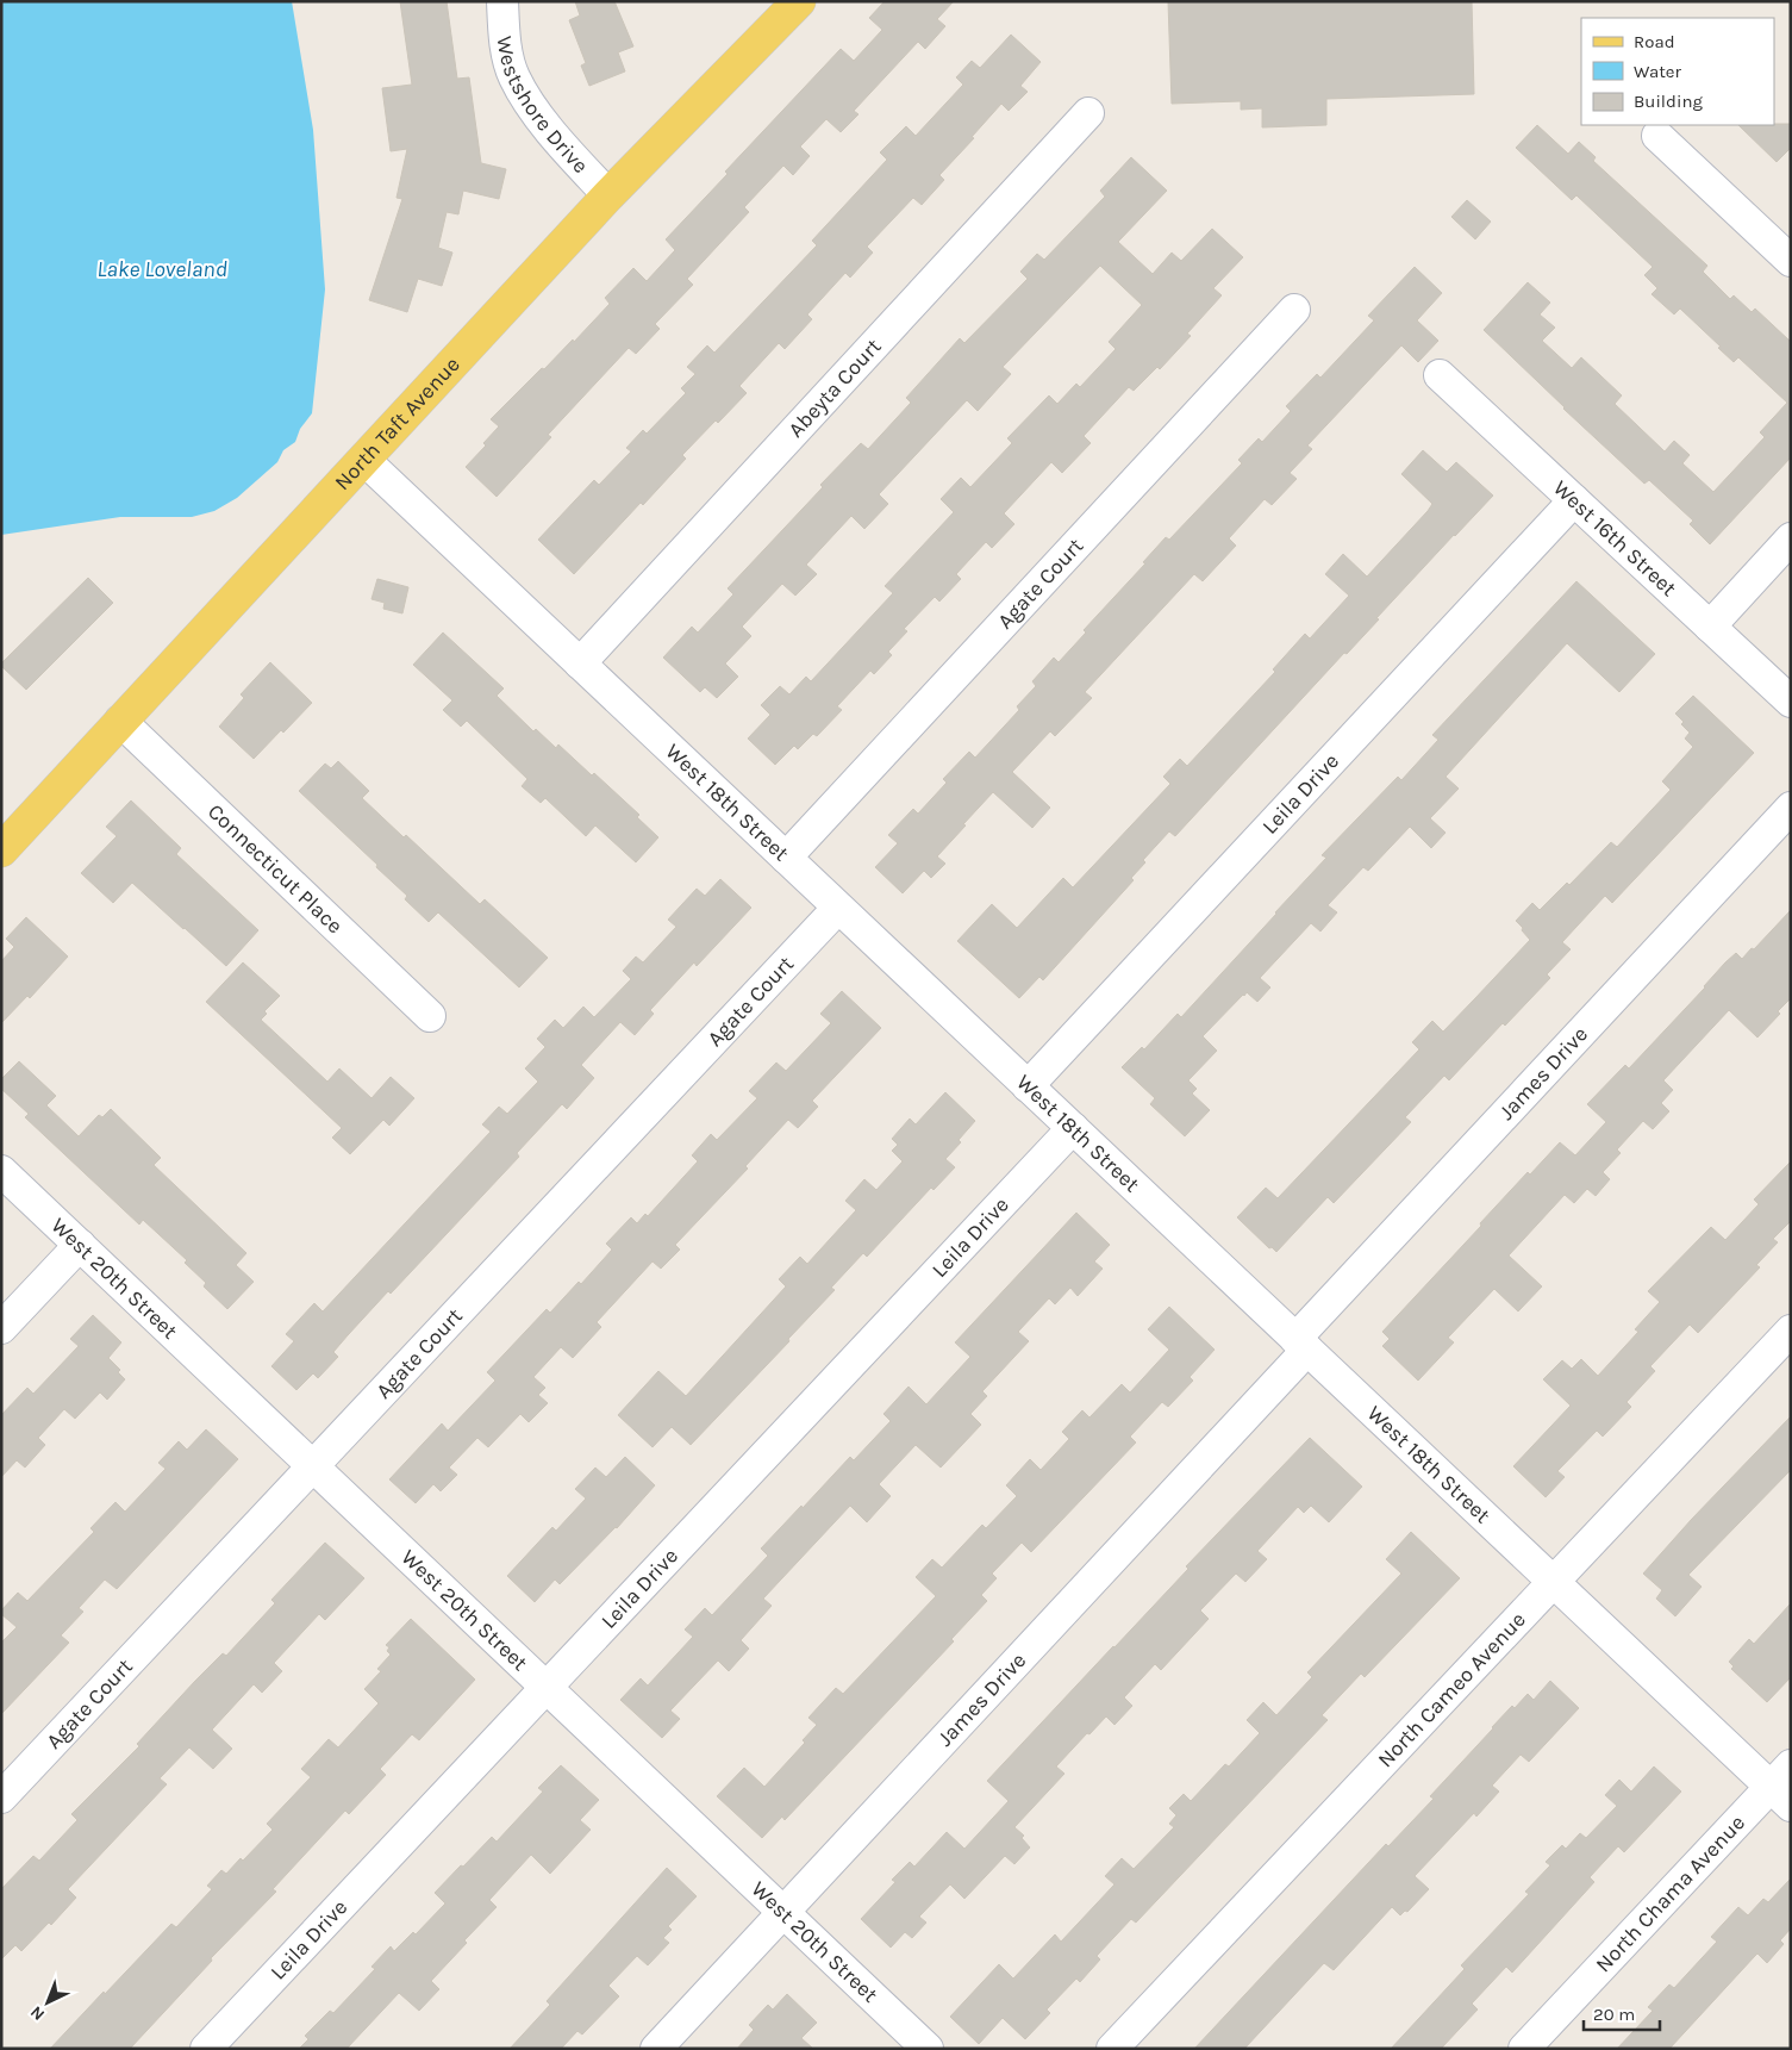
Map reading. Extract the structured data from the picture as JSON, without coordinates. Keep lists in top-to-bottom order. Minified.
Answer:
{"streets":{"main road":["North Taft Avenue"],"street":["Westshore Drive","Abeyta Court","West 16th Street","Agate Court","Leila Drive","West 18th Street","Connecticut Place","James Drive","West 20th Street","North Cameo Avenue","North Chama Avenue"]},"crossings":[["Westshore Drive","North Taft Avenue"],["Abeyta Court","West 18th Street"],["North Taft Avenue","West 18th Street"],["North Taft Avenue","Connecticut Place"],["West 16th Street","Leila Drive"],["Agate Court","West 18th Street"],["Agate Court","West 20th Street"],["Leila Drive","West 18th Street"],["Leila Drive","West 20th Street"],["West 18th Street","James Drive"],["West 18th Street","North Cameo Avenue"],["West 18th Street","North Chama Avenue"],["James Drive","West 20th Street"]],"water":["Lake Loveland"],"legend":["Road","Water","Building"],"scale_bar":"20 m","north":"bottom left"}
